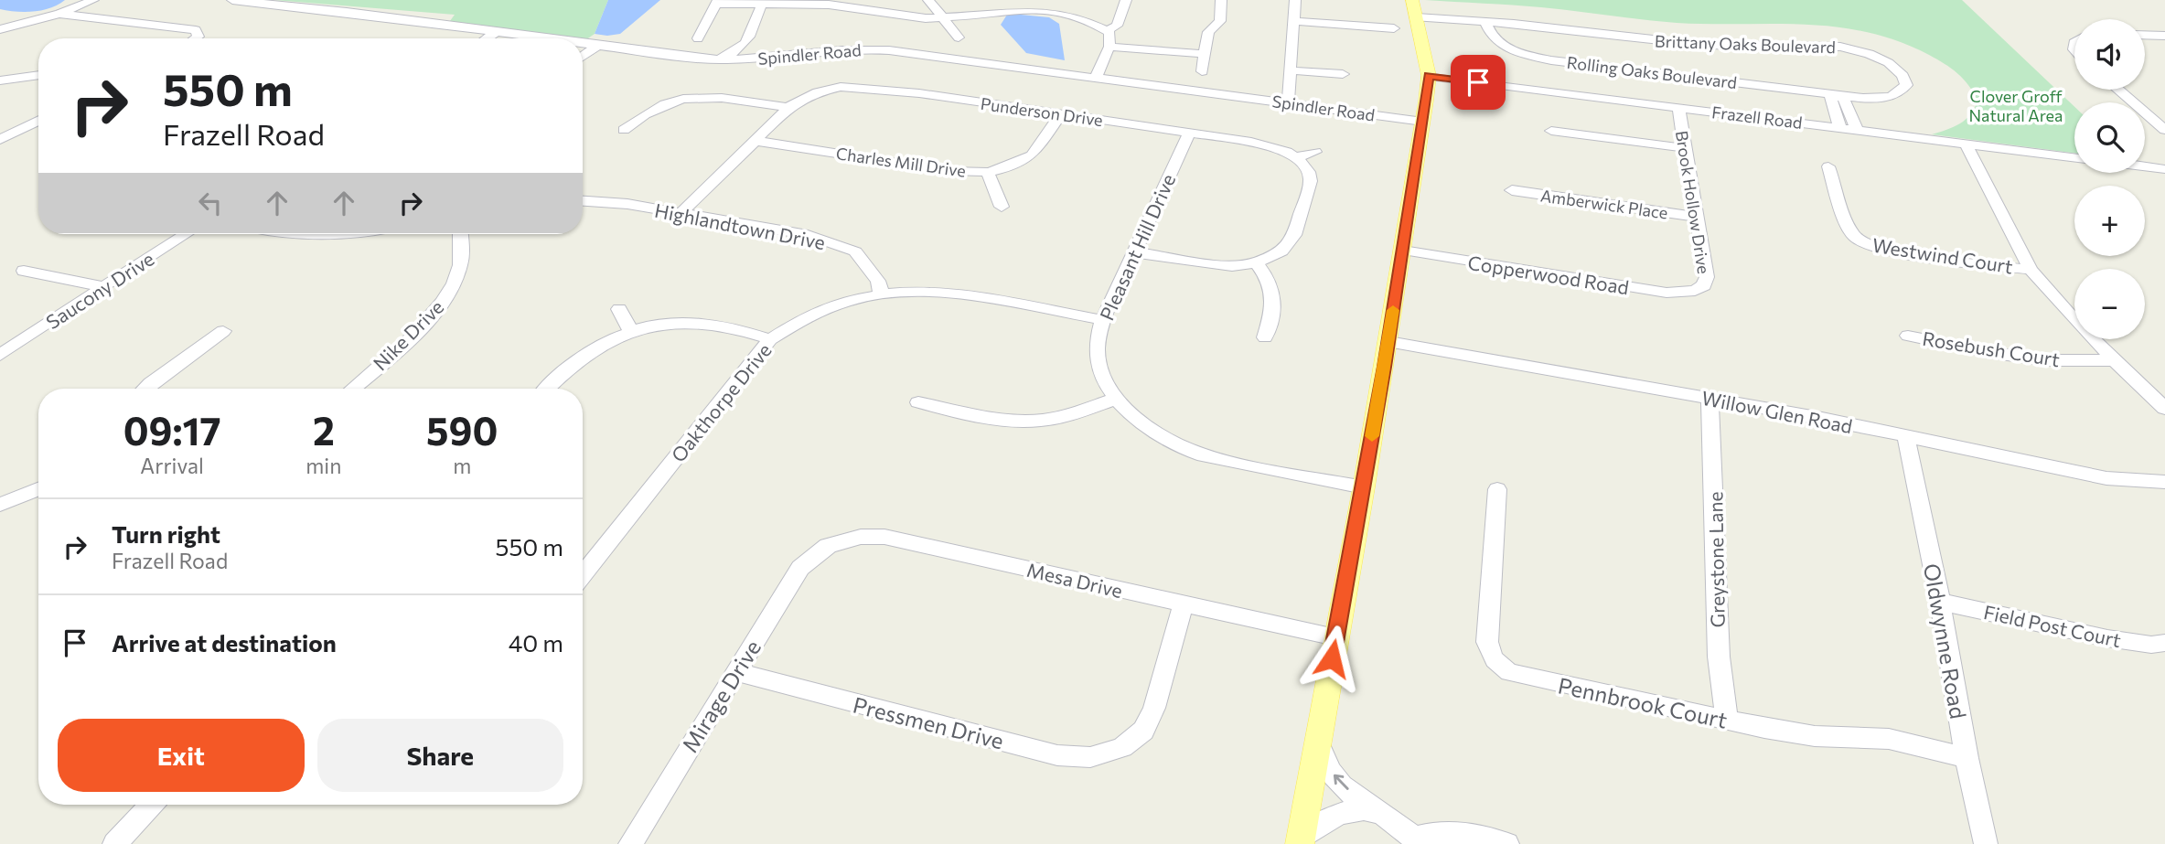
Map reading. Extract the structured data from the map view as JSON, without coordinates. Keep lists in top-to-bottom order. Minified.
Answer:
{"streets":{"street":["Brittany Oaks Boulevard","Spindler Road","Rolling Oaks Boulevard","Punderson Drive","Frazell Road","Charles Mill Drive","Brook Hollow Drive","Amberwick Place","Highlandtown Drive","Pleasant Hill Drive","Westwind Court","Copperwood Road","Saucony Drive","Nike Drive","Rosebush Court","Oakthorpe Drive","Willow Glen Road","Greystone Lane","Mesa Drive","Field Post Court","Oldwynne Road","Mirage Drive","Pennbrook Court","Pressmen Drive"]},"crossings":[["Brittany Oaks Boulevard","Rolling Oaks Boulevard"],["Punderson Drive","Charles Mill Drive"],["Punderson Drive","Highlandtown Drive"],["Punderson Drive","Pleasant Hill Drive"],["Frazell Road","Brook Hollow Drive"],["Brook Hollow Drive","Amberwick Place"],["Brook Hollow Drive","Copperwood Road"],["Highlandtown Drive","Oakthorpe Drive"],["Pleasant Hill Drive","Oakthorpe Drive"],["Willow Glen Road","Greystone Lane"],["Willow Glen Road","Oldwynne Road"],["Greystone Lane","Pennbrook Court"],["Mesa Drive","Mirage Drive"],["Mesa Drive","Pressmen Drive"],["Field Post Court","Oldwynne Road"],["Oldwynne Road","Pennbrook Court"],["Mirage Drive","Pressmen Drive"]],"parks":["Clover Groff Natural Area"],"page":{"map_buttons":["+","−"],"turn":["550 m","Frazell Road"],"eta":["09:17","Arrival","2","min","590","m"],"list":[{"name":"Turn right","note":"Frazell Road","value":"550 m"},{"name":"Arrive at destination","value":"40 m"}],"buttons":["Exit","Share"]}}
